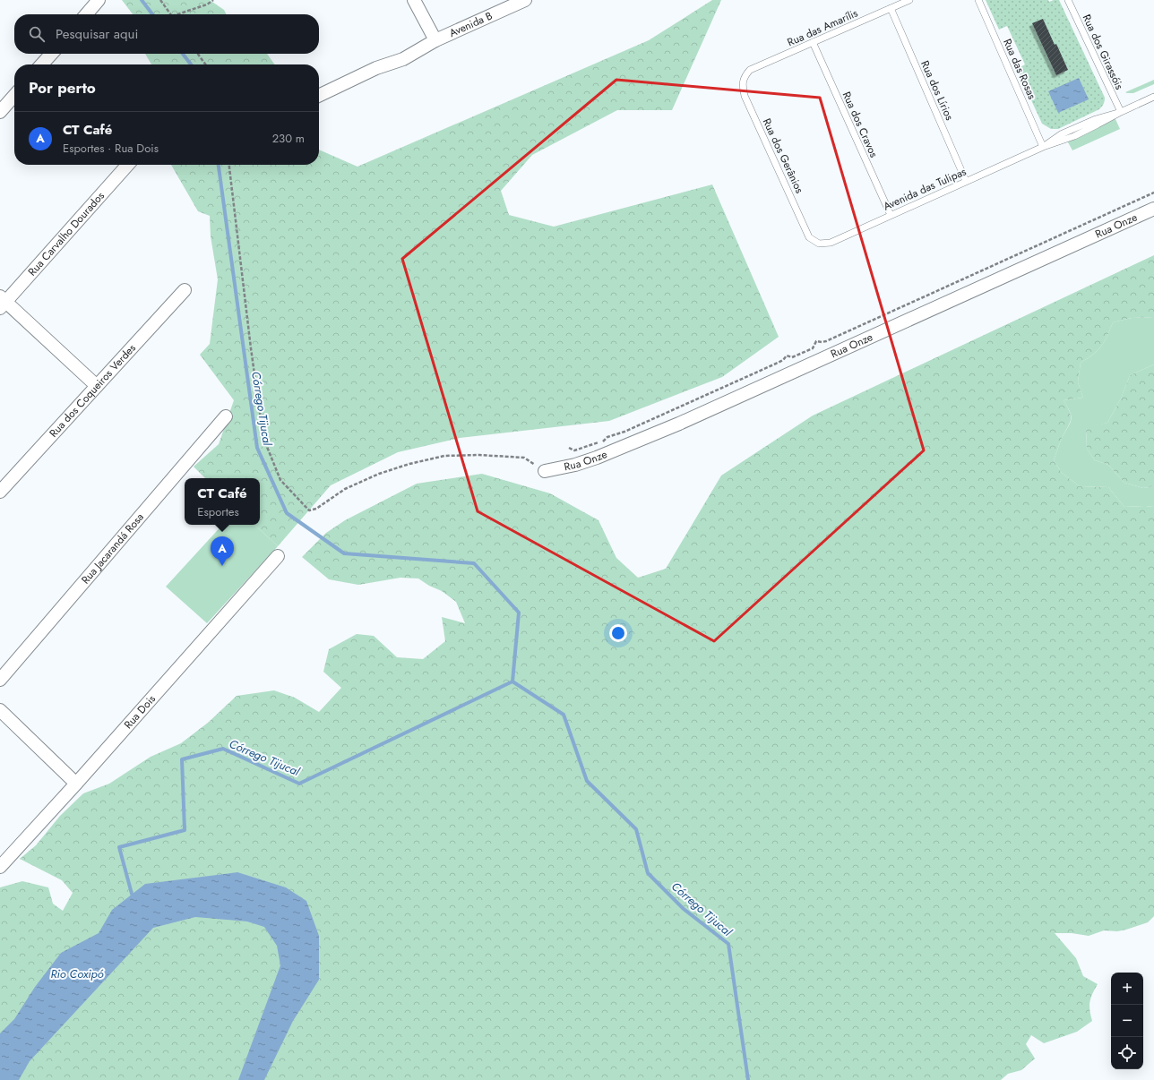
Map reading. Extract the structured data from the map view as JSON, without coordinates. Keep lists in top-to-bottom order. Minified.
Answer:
{"streets":{"street":["Avenida B","Rua Onze","Rua Carvalho Dourados","Rua dos Coqueiros Verdes","Rua Jacarandá Rosa","Rua Dois"],"lane":["Rua das Amarílis","Rua dos Girassóis","Rua das Rosas","Rua dos Lírios","Rua dos Cravos","Rua dos Gerânios","Avenida das Tulipas"]},"crossings":[["Rua das Amarílis","Rua dos Lírios"],["Rua das Amarílis","Rua dos Cravos"],["Rua das Amarílis","Rua dos Gerânios"],["Rua dos Girassóis","Avenida das Tulipas"],["Rua das Rosas","Avenida das Tulipas"],["Rua dos Lírios","Avenida das Tulipas"],["Rua dos Cravos","Avenida das Tulipas"],["Rua dos Gerânios","Avenida das Tulipas"]],"water":["Córrego Tijucal","Rio Coxipó"],"page":{"search":"Pesquisar aqui","heading":"Por perto","list":[{"mark":"A","name":"CT Café","note":"Esportes · Rua Dois","value":"230 m"}],"popup":["CT Café","Esportes"],"pins":"A","map_buttons":["+","−"]}}
